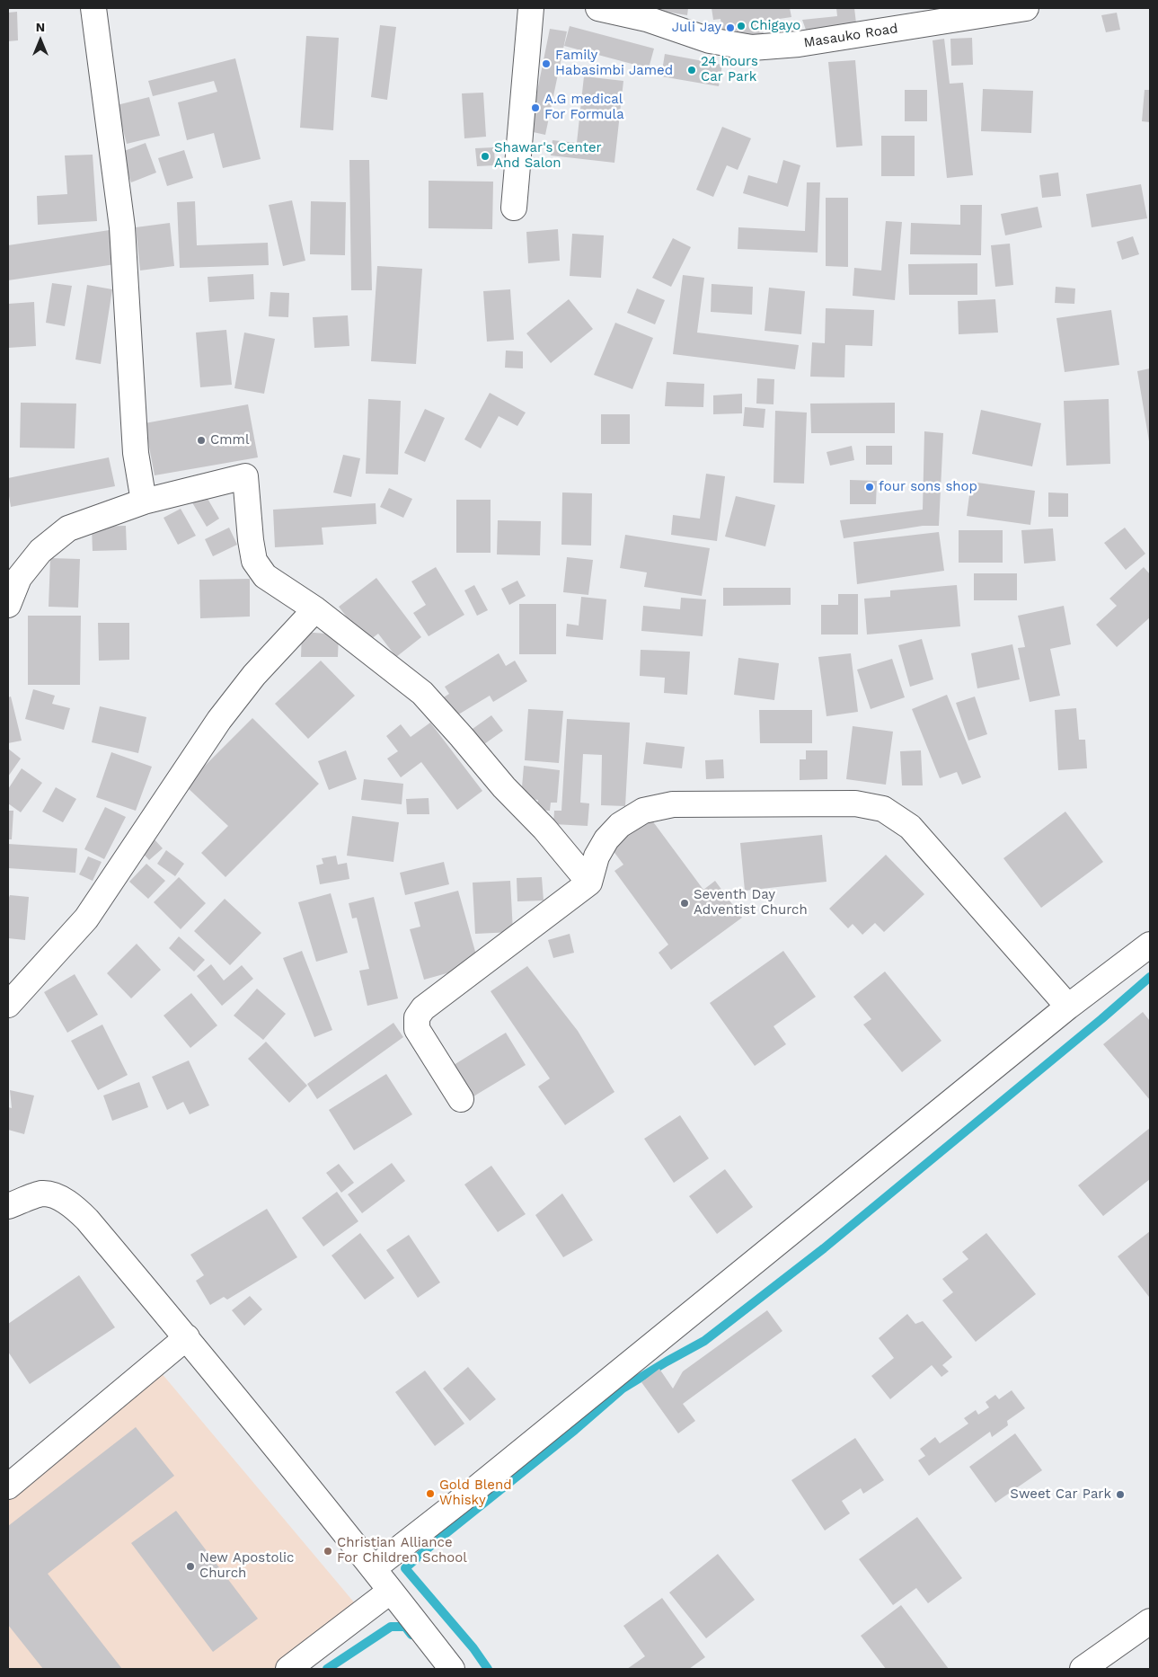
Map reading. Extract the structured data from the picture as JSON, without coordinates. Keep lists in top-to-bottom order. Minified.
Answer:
{"streets":{"street":["Masauko Road"]},"places":["Chigayo","Juli Jay","Family Habasimbi Jamed","24 hours Car Park","A.G medical For Formula","Shawar's Center And Salon","Cmml","four sons shop","Seventh Day Adventist Church","Gold Blend Whisky","Sweet Car Park","Christian Alliance For Children School","New Apostolic Church"],"north":"top"}
